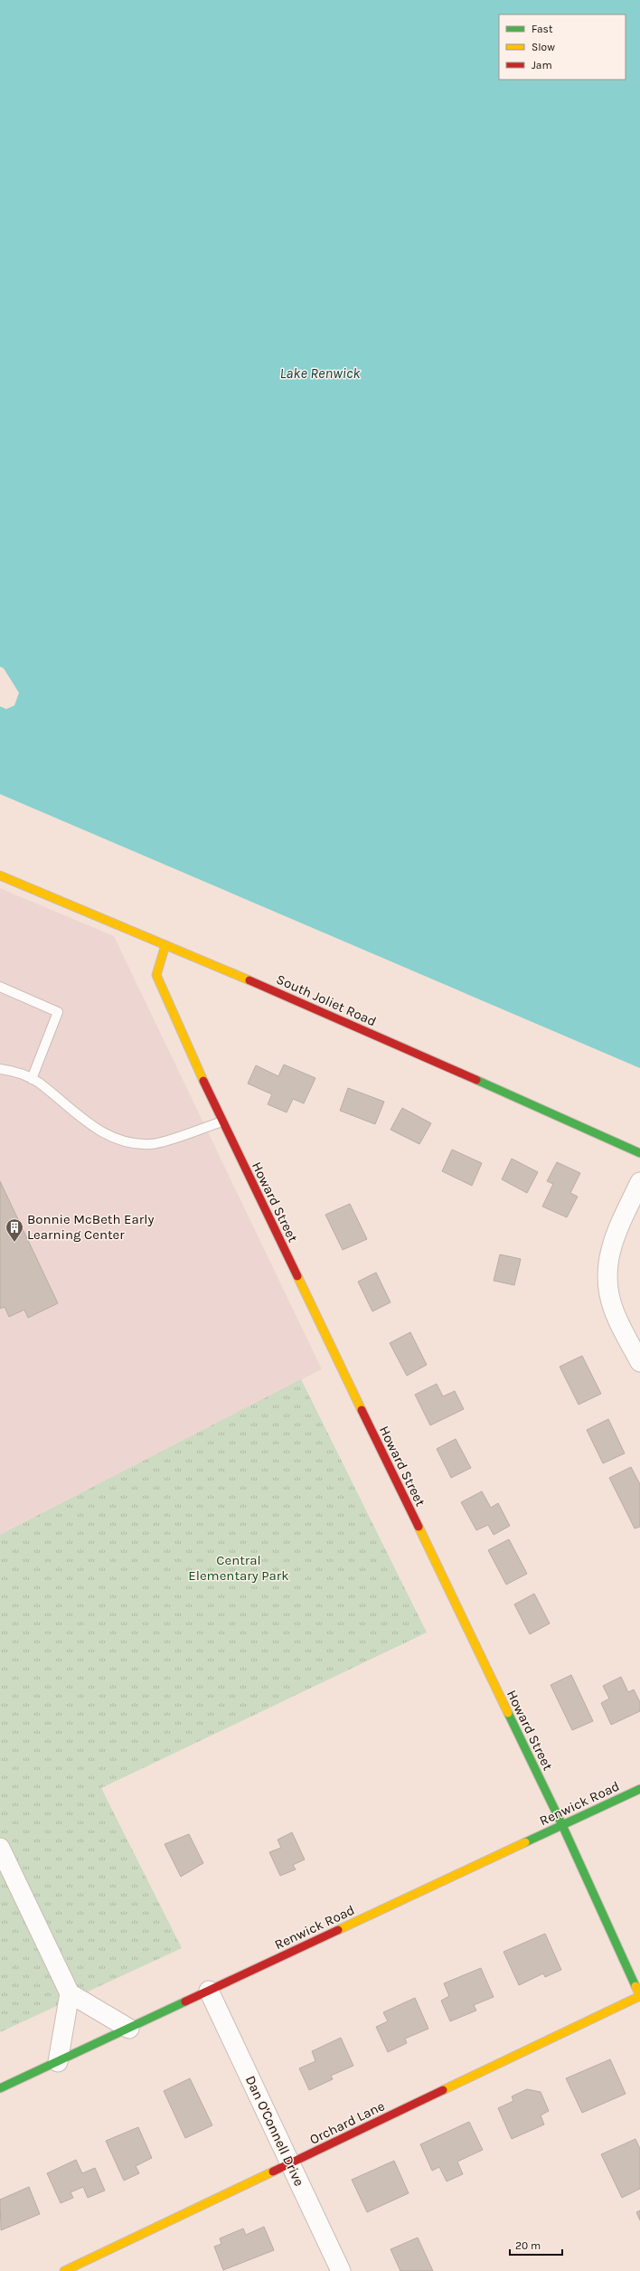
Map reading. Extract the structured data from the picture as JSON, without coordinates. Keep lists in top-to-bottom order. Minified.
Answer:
{"streets":{"street":["South Joliet Road","Howard Street","Renwick Road","Orchard Lane","Dan O'Connell Drive"]},"crossings":[["South Joliet Road","Howard Street"],["Howard Street","Renwick Road"],["Howard Street","Orchard Lane"],["Renwick Road","Dan O'Connell Drive"],["Orchard Lane","Dan O'Connell Drive"]],"water":["Lake Renwick"],"parks":["Central Elementary Park"],"places":{"building":["Bonnie McBeth Early Learning Center"]},"legend":["Fast","Slow","Jam"],"scale_bar":"20 m"}
